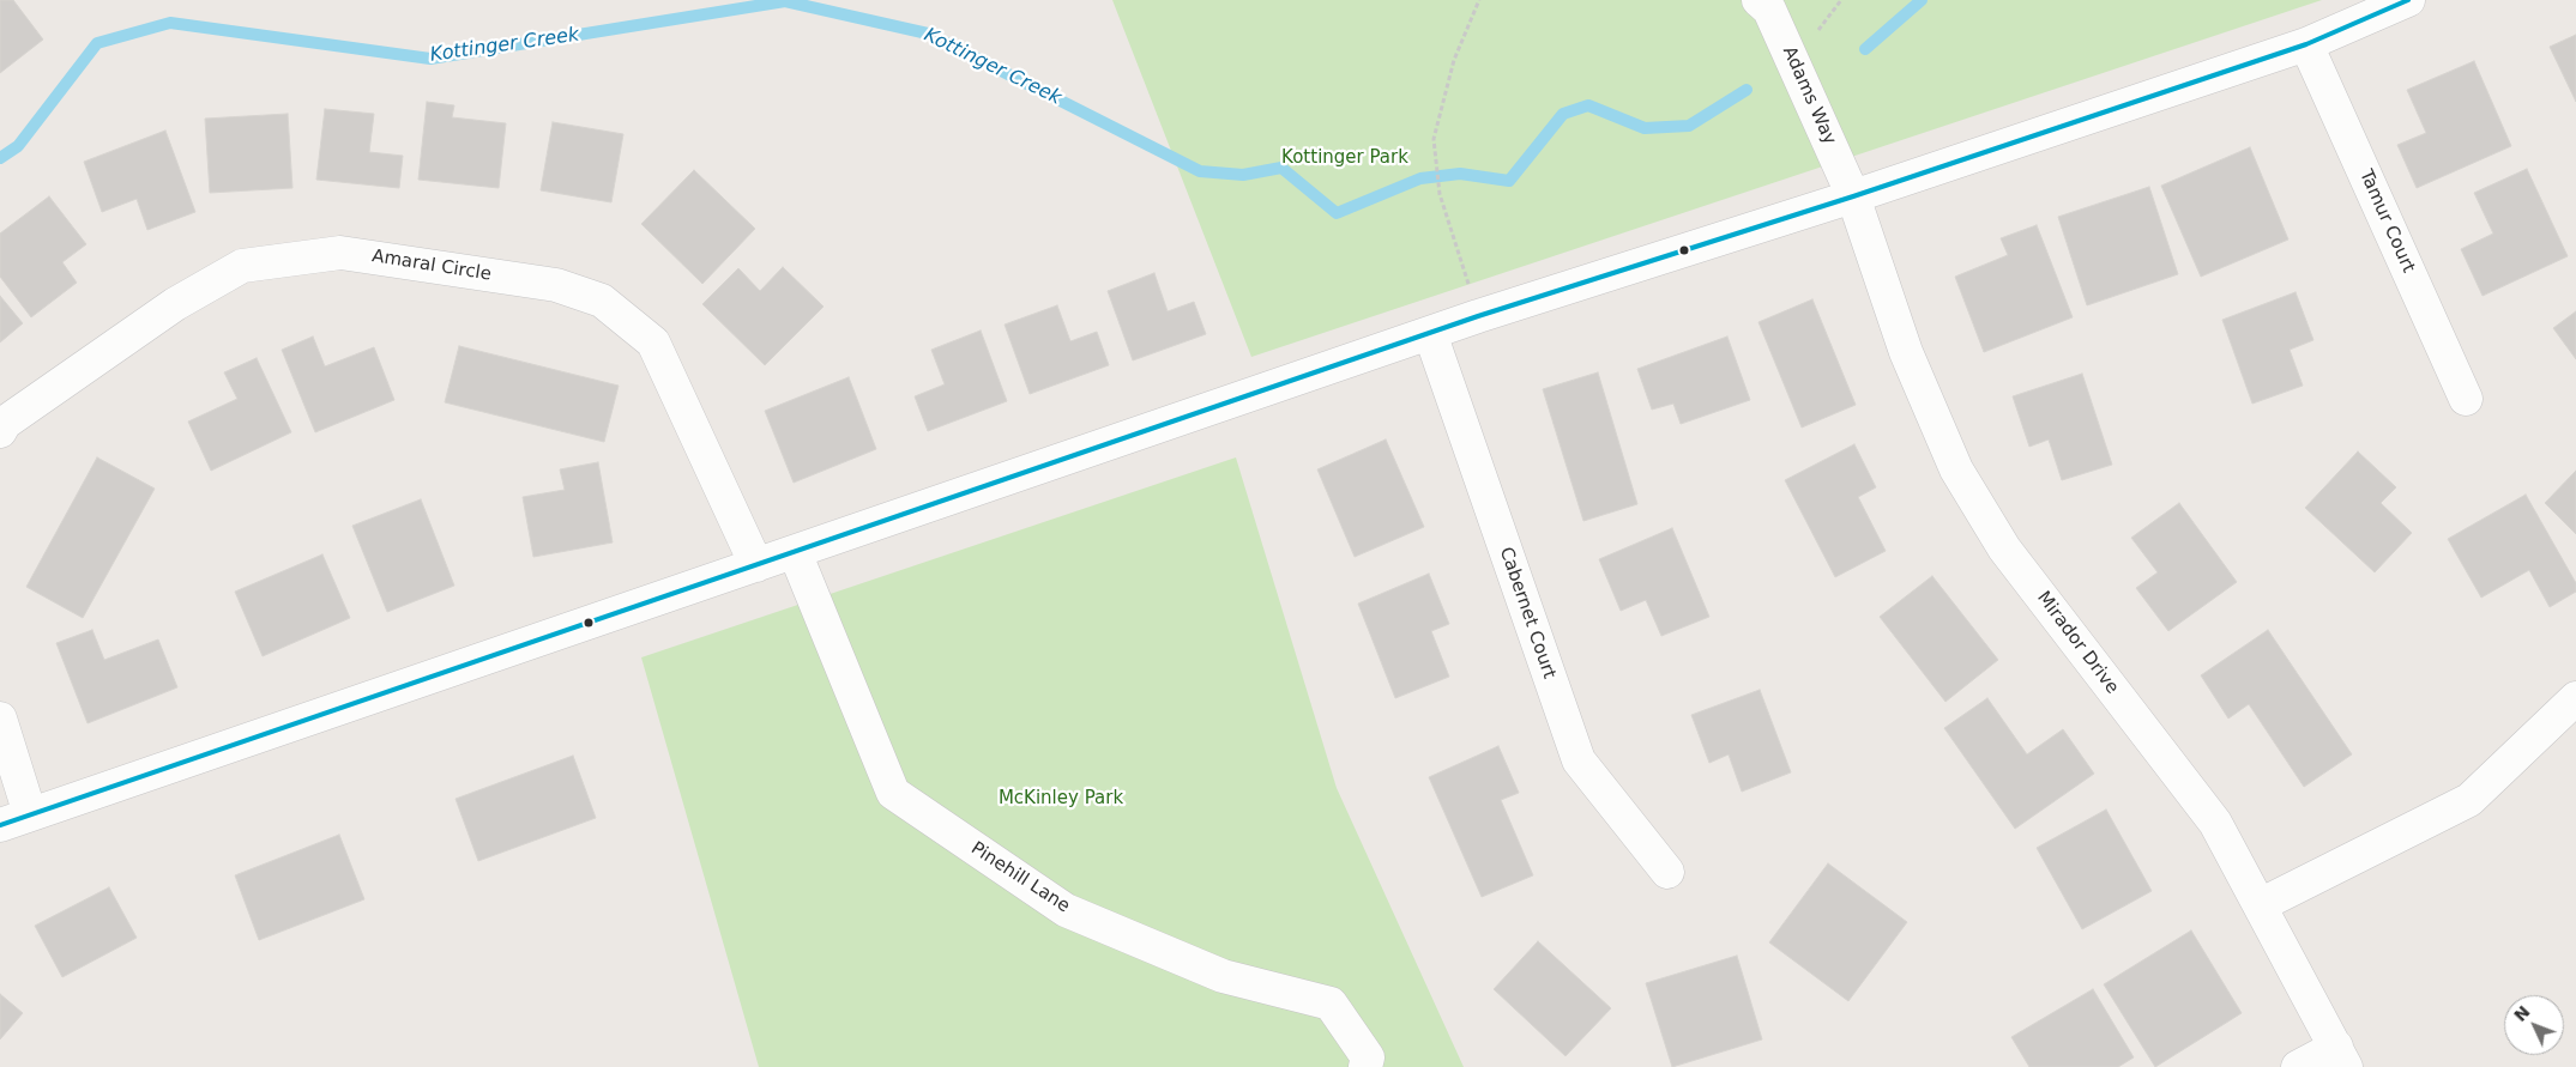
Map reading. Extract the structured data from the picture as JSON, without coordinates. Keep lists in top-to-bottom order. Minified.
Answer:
{"streets":{"street":["Adams Way","Tamur Court","Amaral Circle","Cabernet Court","Mirador Drive","Pinehill Lane"]},"crossings":[["Adams Way","Mirador Drive"]],"water":["Kottinger Creek"],"parks":["Kottinger Park","McKinley Park"],"north":"top left"}
